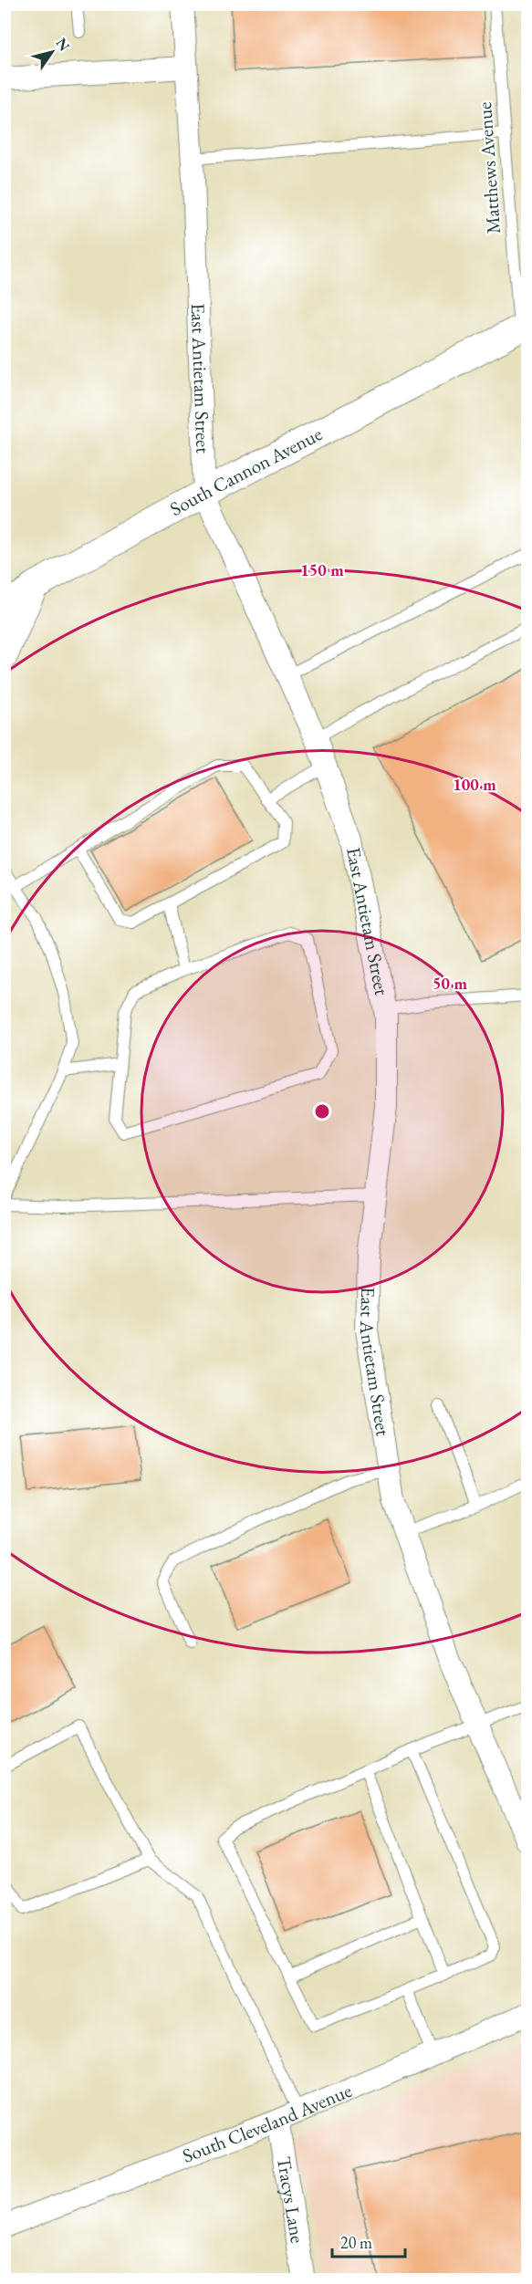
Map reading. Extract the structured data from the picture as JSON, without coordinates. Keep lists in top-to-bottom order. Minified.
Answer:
{"streets":{"street":["East Antietam Street","South Cannon Avenue","South Cleveland Avenue","Tracys Lane"],"lane":["Matthews Avenue"]},"crossings":[["Matthews Avenue","South Cannon Avenue"],["East Antietam Street","South Cannon Avenue"],["South Cleveland Avenue","Tracys Lane"]],"scale_bar":"20 m","north":"top right","rings":["150 m","100 m","50 m"]}
